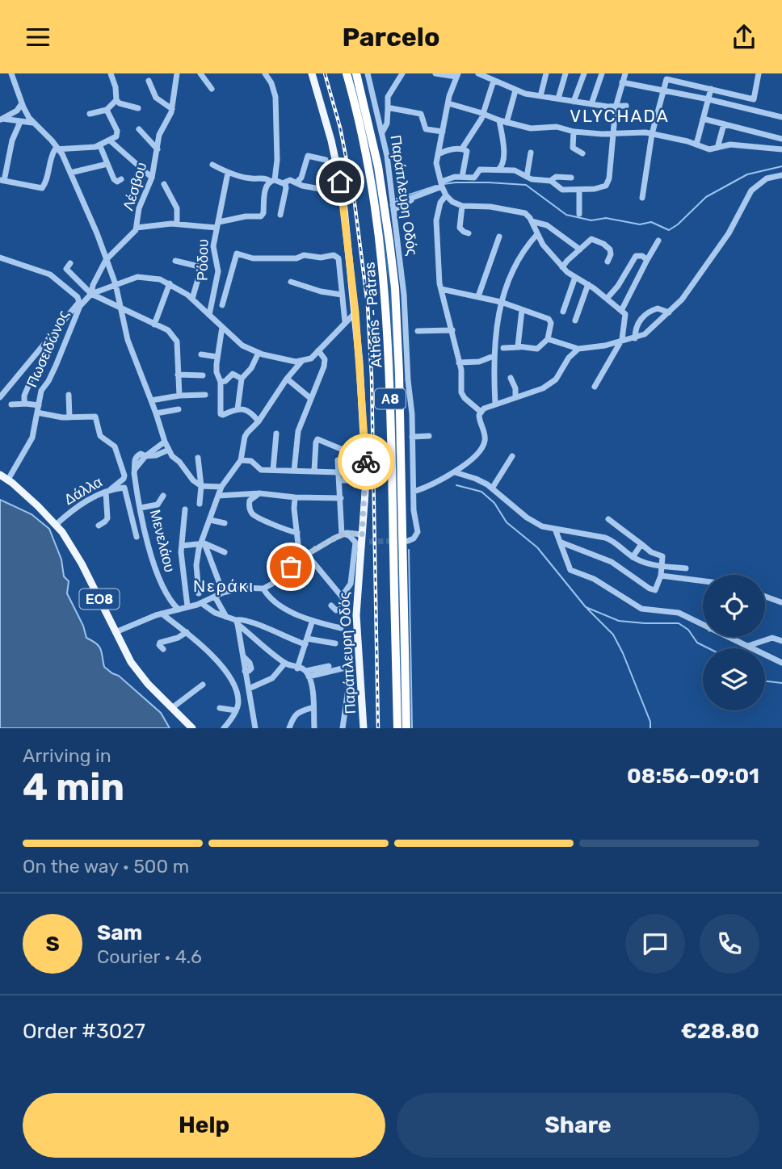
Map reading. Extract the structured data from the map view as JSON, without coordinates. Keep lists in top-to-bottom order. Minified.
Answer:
{"streets":{"highway":["Athens - Patras","Α8"],"main road":["Παράπλευρη Οδός","ΕΟ8"],"street":["Λέσβου","Ρόδου","Πωσειδώνος","Δάλλα","Μενελάου"]},"crossings":[["Λέσβου","Πωσειδώνος"],["Πωσειδώνος","ΕΟ8"],["Δάλλα","ΕΟ8"]],"districts":["VLYCHADA","Νεράκι"],"page":{"header":"Parcelo","heading":["4 min","Arriving in","08:56–09:01"],"panel":["Sam","Courier · 4.6","Order #3027","€28.80"],"bar":"On the way · 500 m","round":"S","buttons":["Help","Share"]}}
